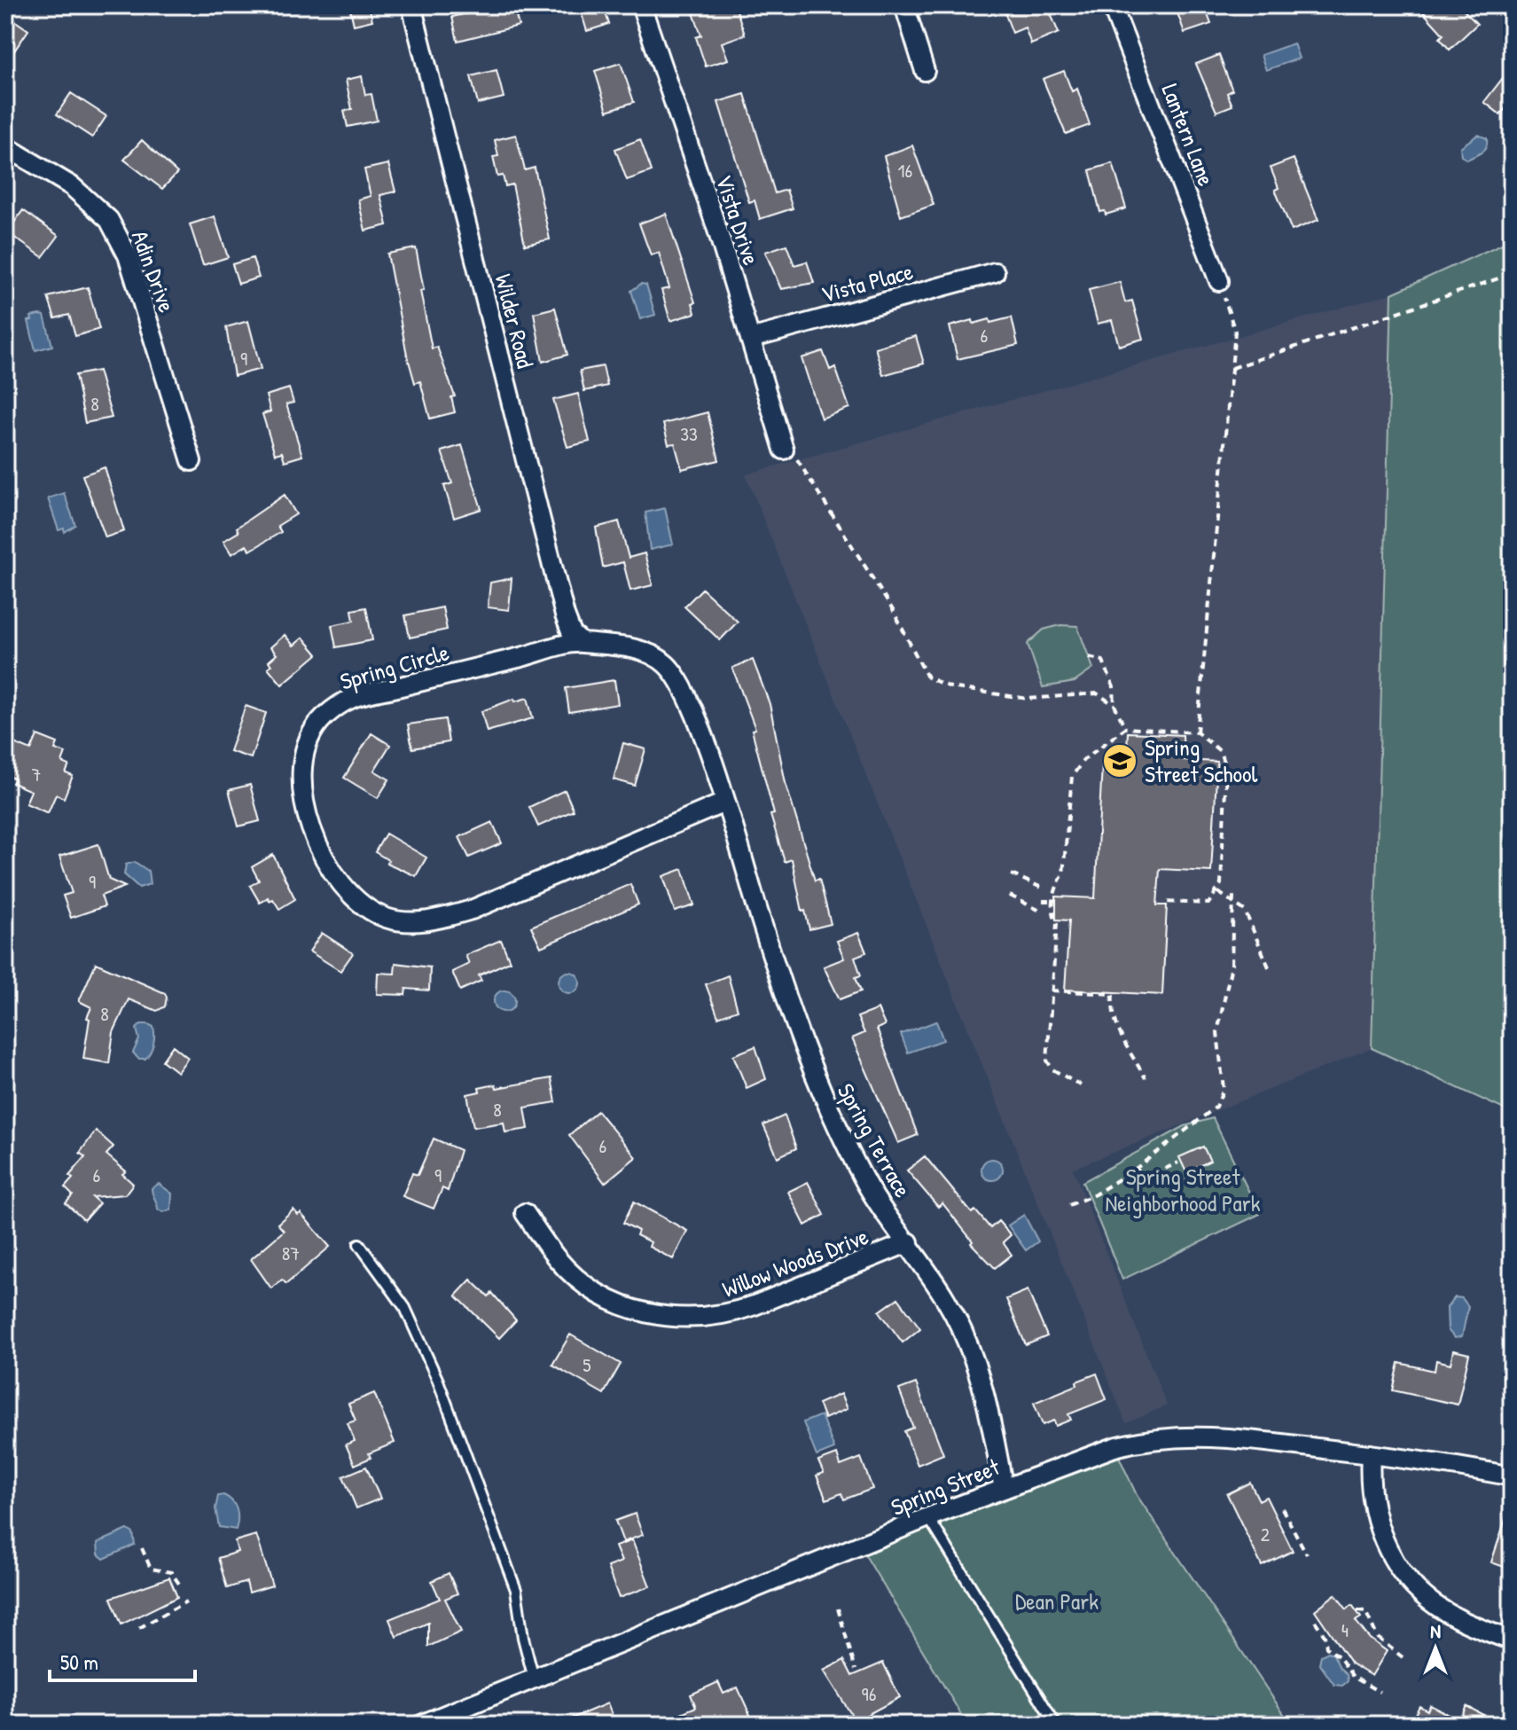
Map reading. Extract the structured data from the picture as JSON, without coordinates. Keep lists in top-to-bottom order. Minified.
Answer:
{"streets":{"street":["Lantern Lane","Vista Drive","Adin Drive","Vista Place","Wilder Road","Spring Circle","Spring Terrace","Willow Woods Drive","Spring Street"]},"crossings":[["Vista Drive","Vista Place"],["Wilder Road","Spring Circle"],["Spring Circle","Spring Terrace"],["Spring Terrace","Willow Woods Drive"],["Spring Terrace","Spring Street"]],"parks":["Spring Street Neighborhood Park","Dean Park"],"places":{"school or university":["Spring Street School"]},"house_numbers":["16","6","9","8","33","7","9","8","8","6","6","9","87","5","2","4","96"],"scale_bar":"50 m","north":"top"}
